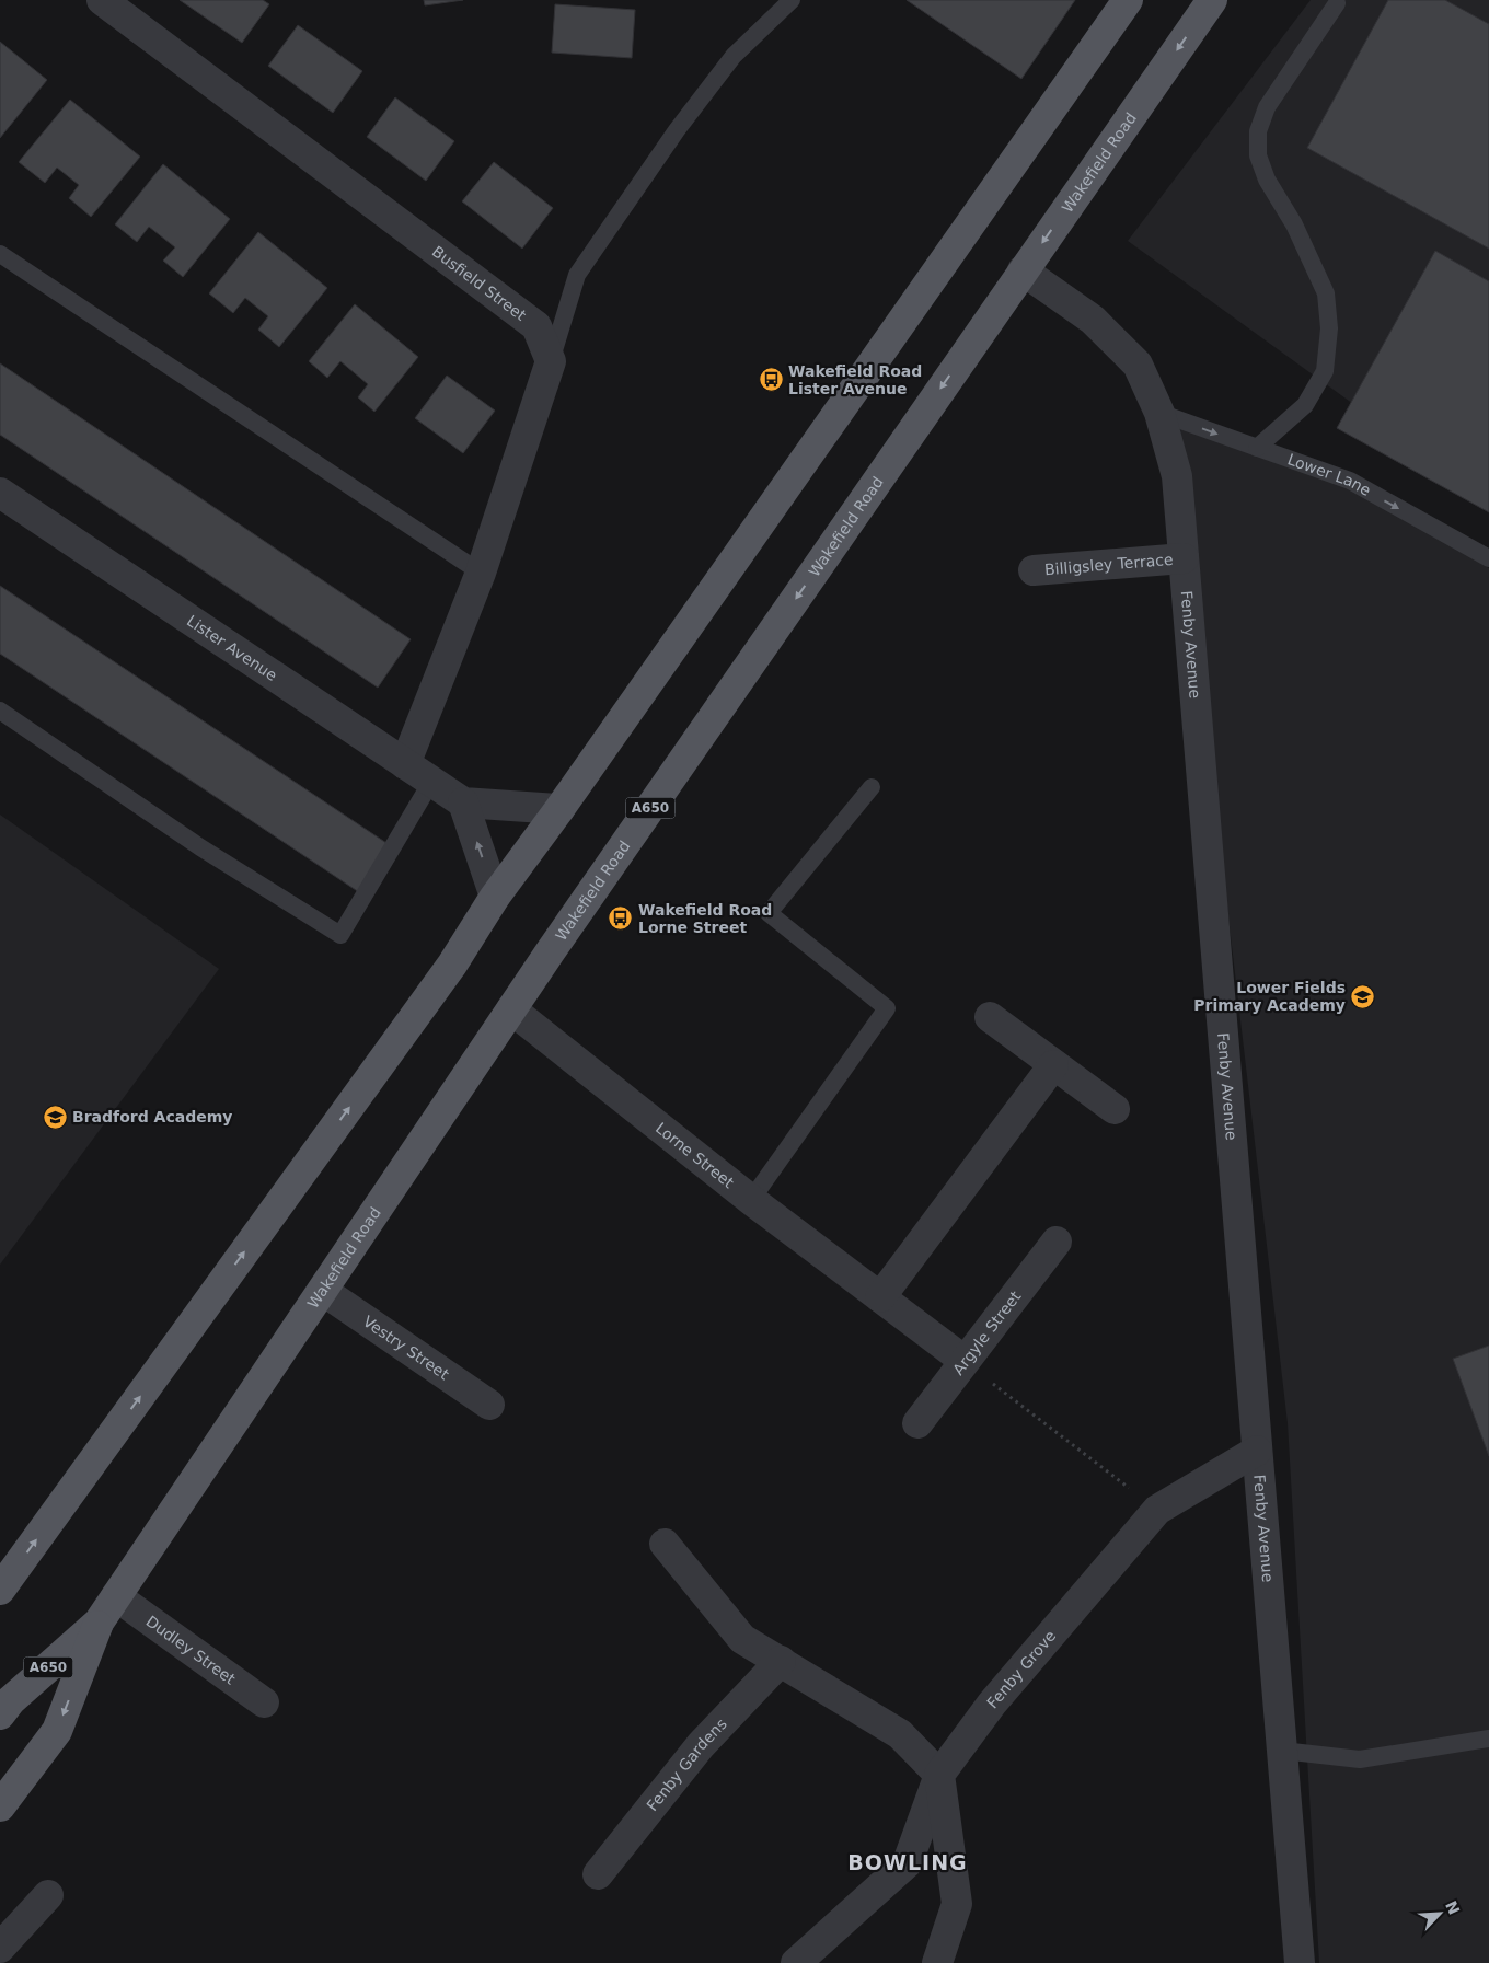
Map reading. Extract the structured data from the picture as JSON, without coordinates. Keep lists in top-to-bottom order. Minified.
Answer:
{"streets":{"main road":["Wakefield Road","A650"],"street":["Busfield Street","Billigsley Terrace","Fenby Avenue","Lister Avenue","Lorne Street","Argyle Street","Vestry Street","Dudley Street","Fenby Grove","Fenby Gardens"],"lane":["Lower Lane"]},"crossings":[["Wakefield Road","Fenby Avenue"],["Wakefield Road","Lorne Street"],["Wakefield Road","Vestry Street"],["Wakefield Road","Dudley Street"],["Lower Lane","Fenby Avenue"],["Billigsley Terrace","Fenby Avenue"],["Fenby Avenue","Fenby Grove"],["Lorne Street","Argyle Street"]],"one_way":["Lower Lane"],"districts":["BOWLING"],"places":{"bus stop":["Wakefield Road Lister Avenue","Wakefield Road Lorne Street"],"school or university":["Lower Fields Primary Academy","Bradford Academy"]},"north":"top right"}
